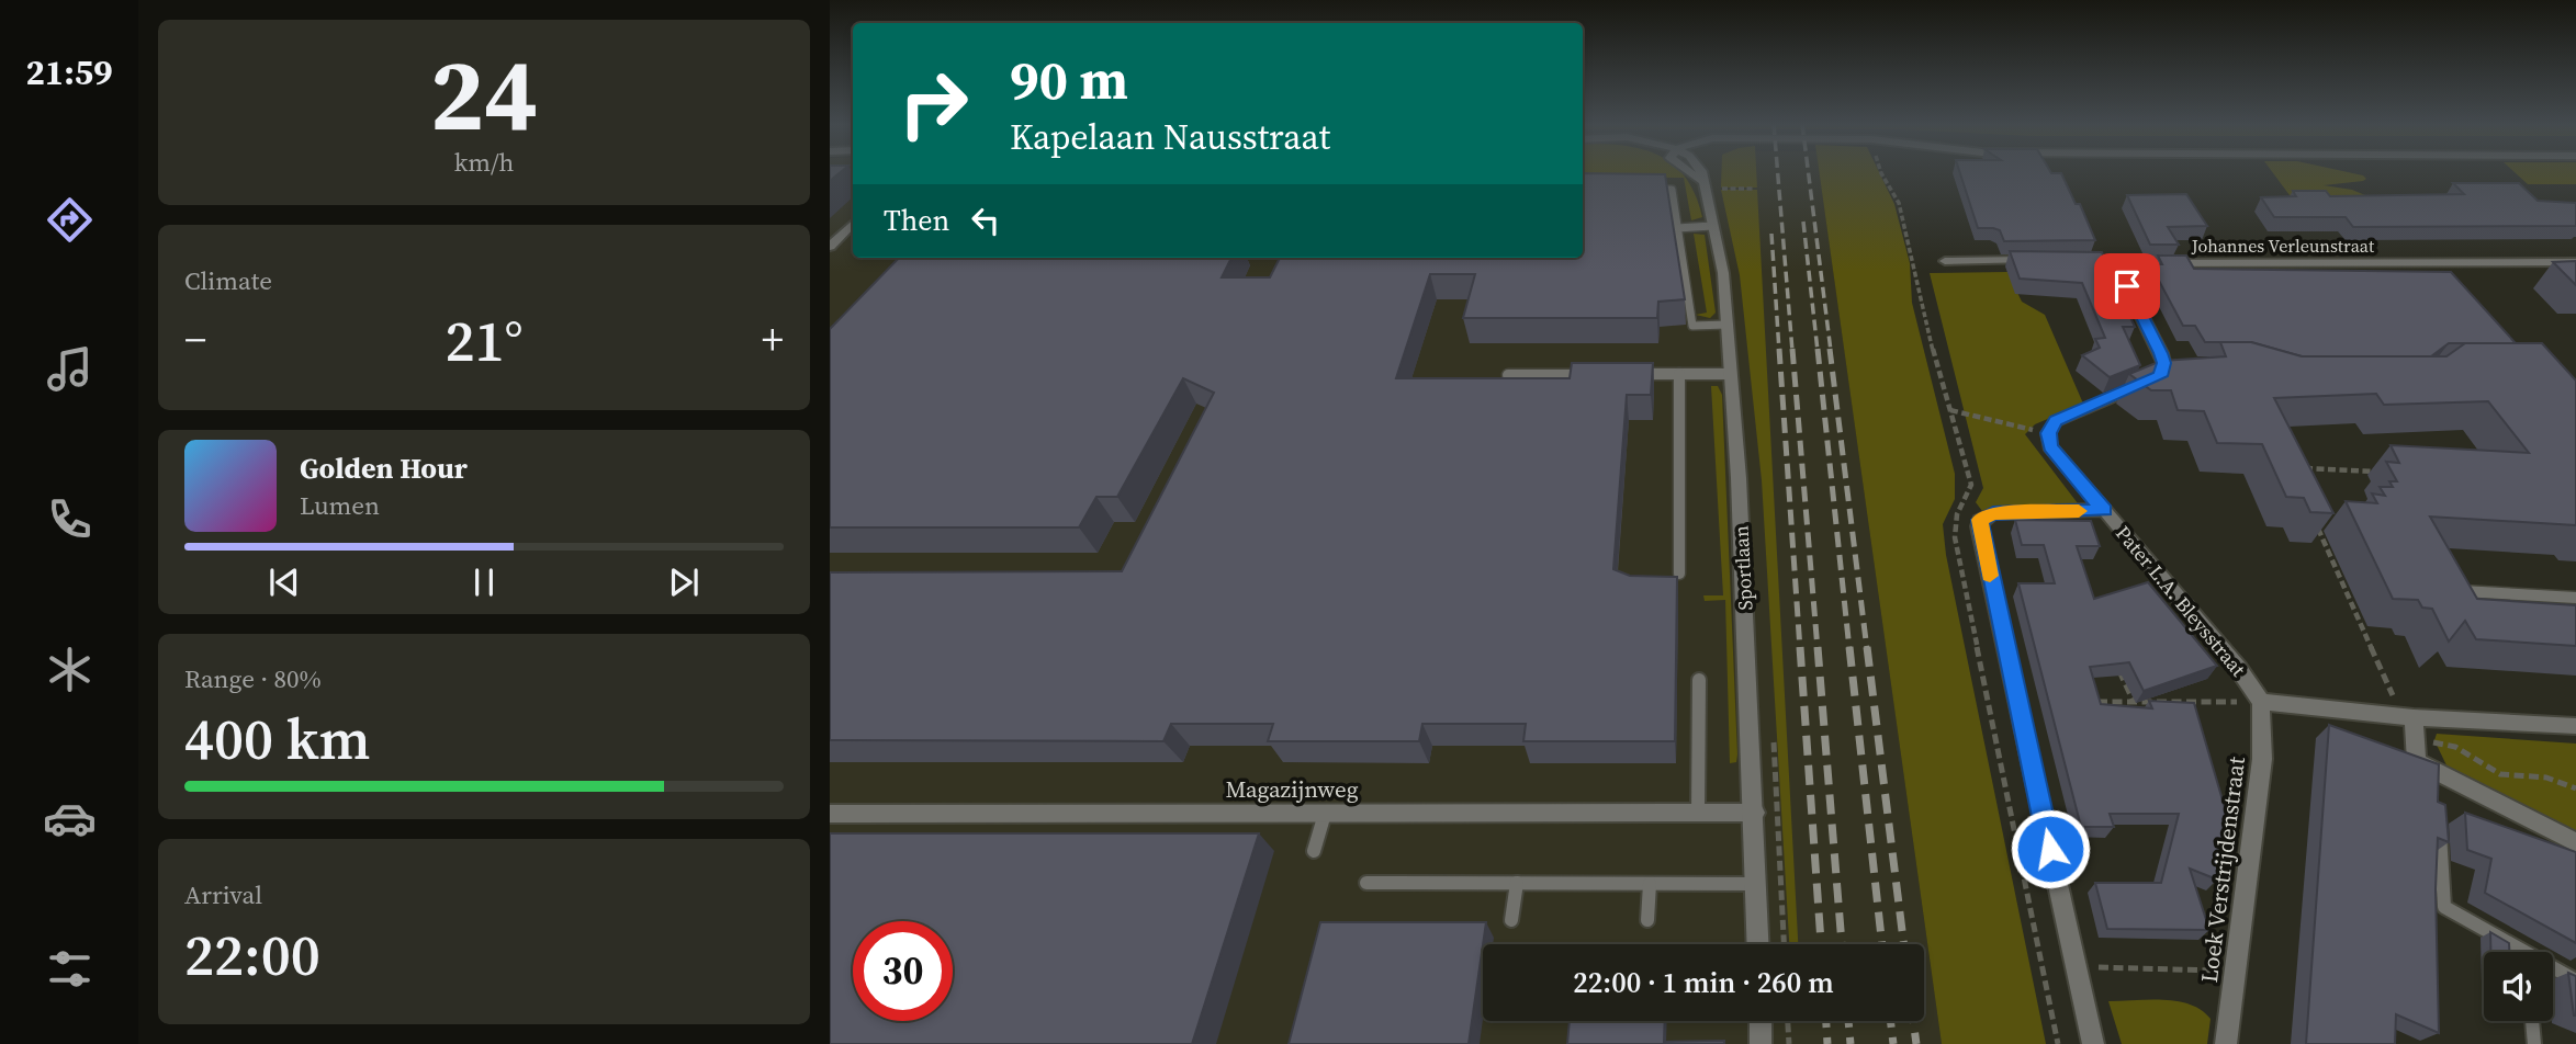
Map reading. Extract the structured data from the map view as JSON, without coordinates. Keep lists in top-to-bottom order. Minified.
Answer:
{"streets":{"street":["Johannes Verleunstraat","Sportlaan","Pater L.A. Bleysstraat","Magazijnweg","Loek Verstrijdenstraat"]},"crossings":[["Sportlaan","Magazijnweg"],["Pater L.A. Bleysstraat","Loek Verstrijdenstraat"]],"page":{"tabs":"21:59","tile":[["24","km/h"],"Climate",["Range · 80%","400 km"],["Arrival","22:00"]],"turn":["90 m","Kapelaan Nausstraat"],"then":"Then","heat":["−","21°","+"],"song":["Golden Hour","Lumen"],"limit":"30","trip":"22:00 · 1 min · 260 m"}}
